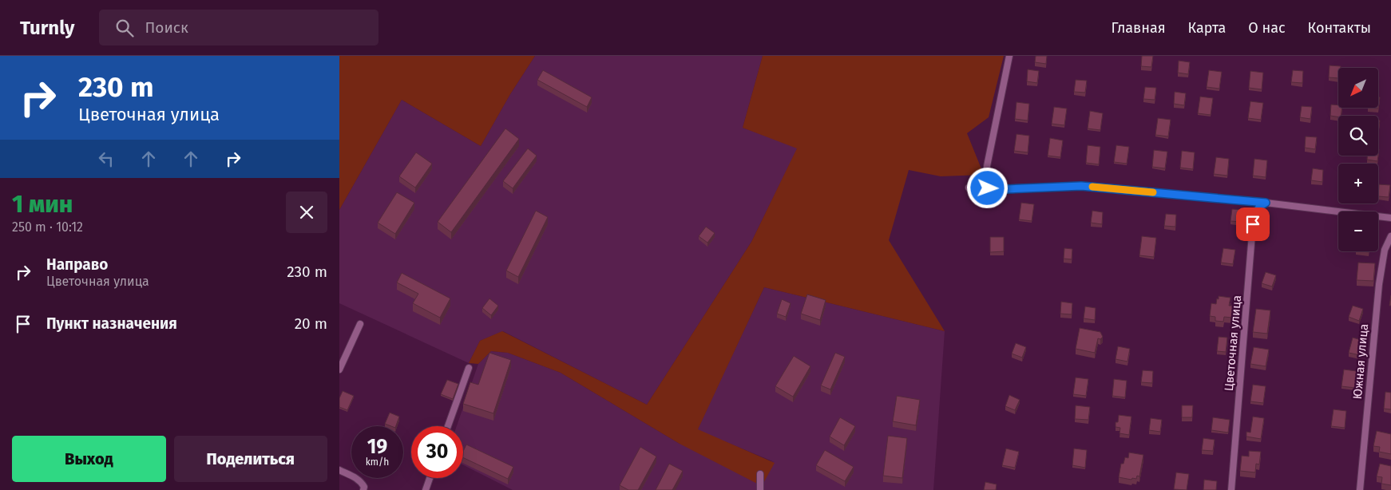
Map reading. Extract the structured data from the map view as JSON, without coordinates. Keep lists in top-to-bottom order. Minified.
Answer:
{"streets":{"street":["Цветочная улица","Южная улица"]},"north":"bottom left","page":{"header":"Turnly","search":"Поиск","nav":["Главная","Карта","О нас","Контакты"],"turn":["230 m","Цветочная улица"],"map_buttons":["+","−"],"heading":["1 мин","250 m · 10:12"],"list":[{"name":"Направо","note":"Цветочная улица","value":"230 m"},{"name":"Пункт назначения","value":"20 m"}],"speed":"19 km/h","limit":"30","buttons":["Выход","Поделиться"]}}
